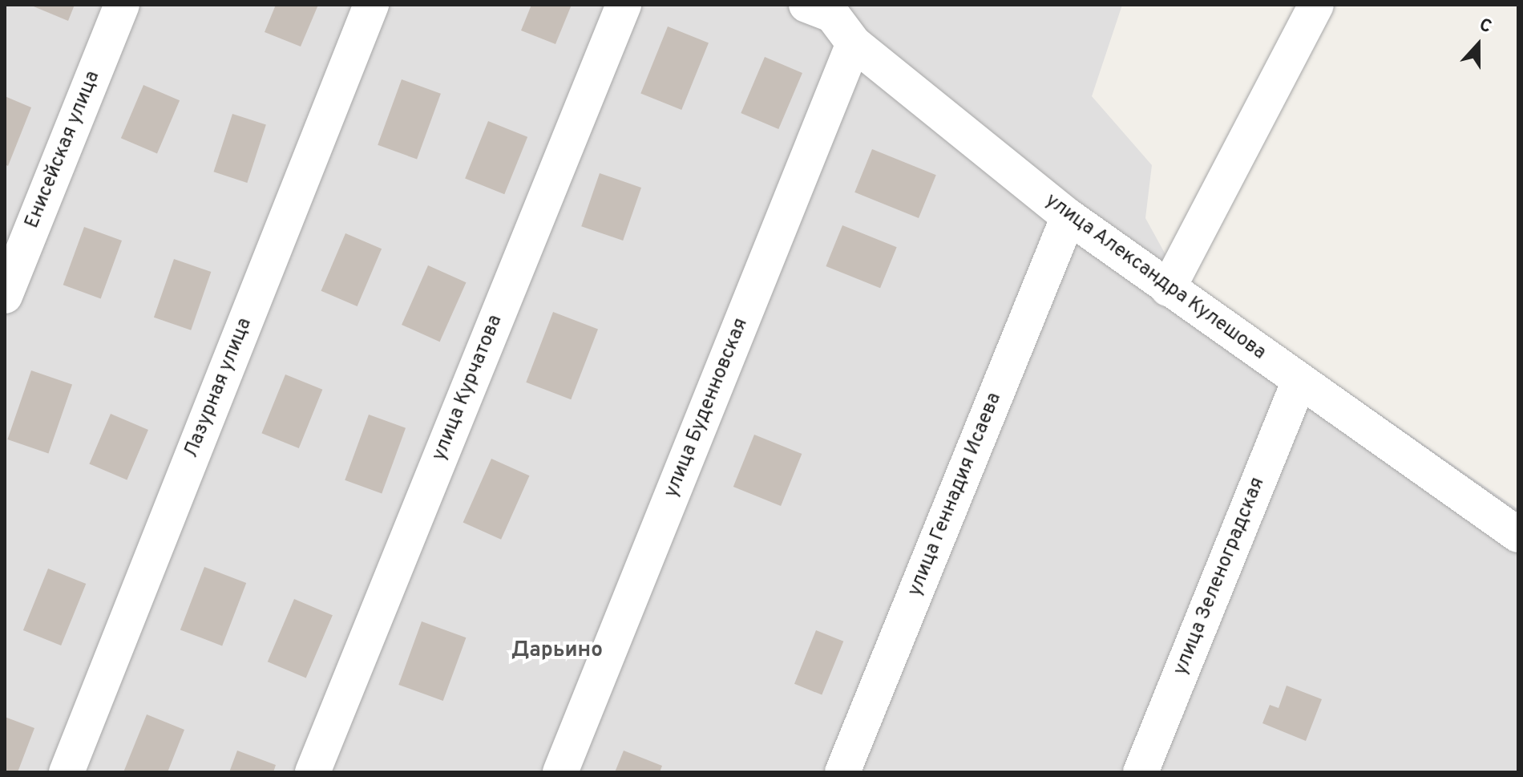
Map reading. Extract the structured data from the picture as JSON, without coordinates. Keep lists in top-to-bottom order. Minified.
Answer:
{"streets":{"street":["Енисейская улица","улица Александра Кулешова","Лазурная улица","улица Курчатова","улица Буденновская","улица Геннадия Исаева","улица Зеленоградская"]},"crossings":[["улица Александра Кулешова","улица Буденновская"],["улица Александра Кулешова","улица Геннадия Исаева"],["улица Александра Кулешова","улица Зеленоградская"]],"districts":["Дарьино"],"north":"top"}
